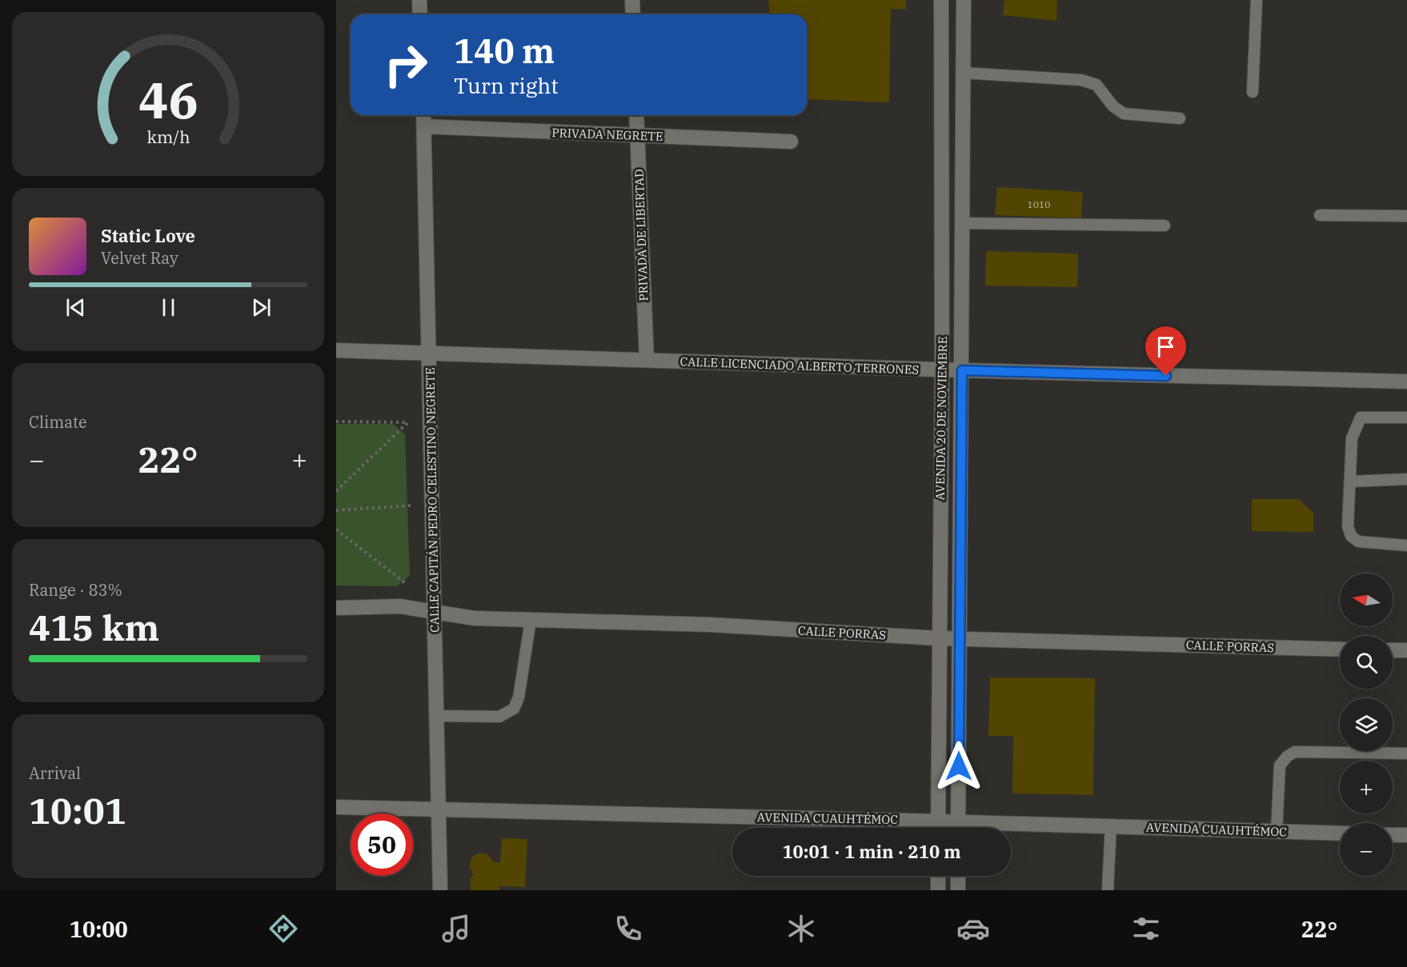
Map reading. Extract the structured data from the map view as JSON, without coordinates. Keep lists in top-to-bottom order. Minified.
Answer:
{"streets":{"street":["PRIVADA NEGRETE","PRIVADA DE LIBERTAD","CALLE LICENCIADO ALBERTO TERRONES","AVENIDA 20 DE NOVIEMBRE","CALLE CAPITÁN PEDRO CELESTINO NEGRETE","CALLE PORRAS","AVENIDA CUAUHTÉMOC"]},"crossings":[["PRIVADA NEGRETE","PRIVADA DE LIBERTAD"],["PRIVADA NEGRETE","CALLE CAPITÁN PEDRO CELESTINO NEGRETE"],["PRIVADA DE LIBERTAD","CALLE LICENCIADO ALBERTO TERRONES"],["CALLE LICENCIADO ALBERTO TERRONES","AVENIDA 20 DE NOVIEMBRE"],["CALLE LICENCIADO ALBERTO TERRONES","CALLE CAPITÁN PEDRO CELESTINO NEGRETE"],["AVENIDA 20 DE NOVIEMBRE","CALLE PORRAS"],["AVENIDA 20 DE NOVIEMBRE","AVENIDA CUAUHTÉMOC"],["CALLE CAPITÁN PEDRO CELESTINO NEGRETE","CALLE PORRAS"],["CALLE CAPITÁN PEDRO CELESTINO NEGRETE","AVENIDA CUAUHTÉMOC"]],"house_numbers":["1010"],"north":"left","page":{"turn":["140 m","Turn right"],"song":["Static Love","Velvet Ray"],"tile":["Climate",["Range · 83%","415 km"],["Arrival","10:01"]],"heat":["−","22°","+"],"map_buttons":["+","−"],"limit":"50","trip":"10:01 · 1 min · 210 m","tabs":["10:00","22°"],"gauge":["46","km/h"]}}
